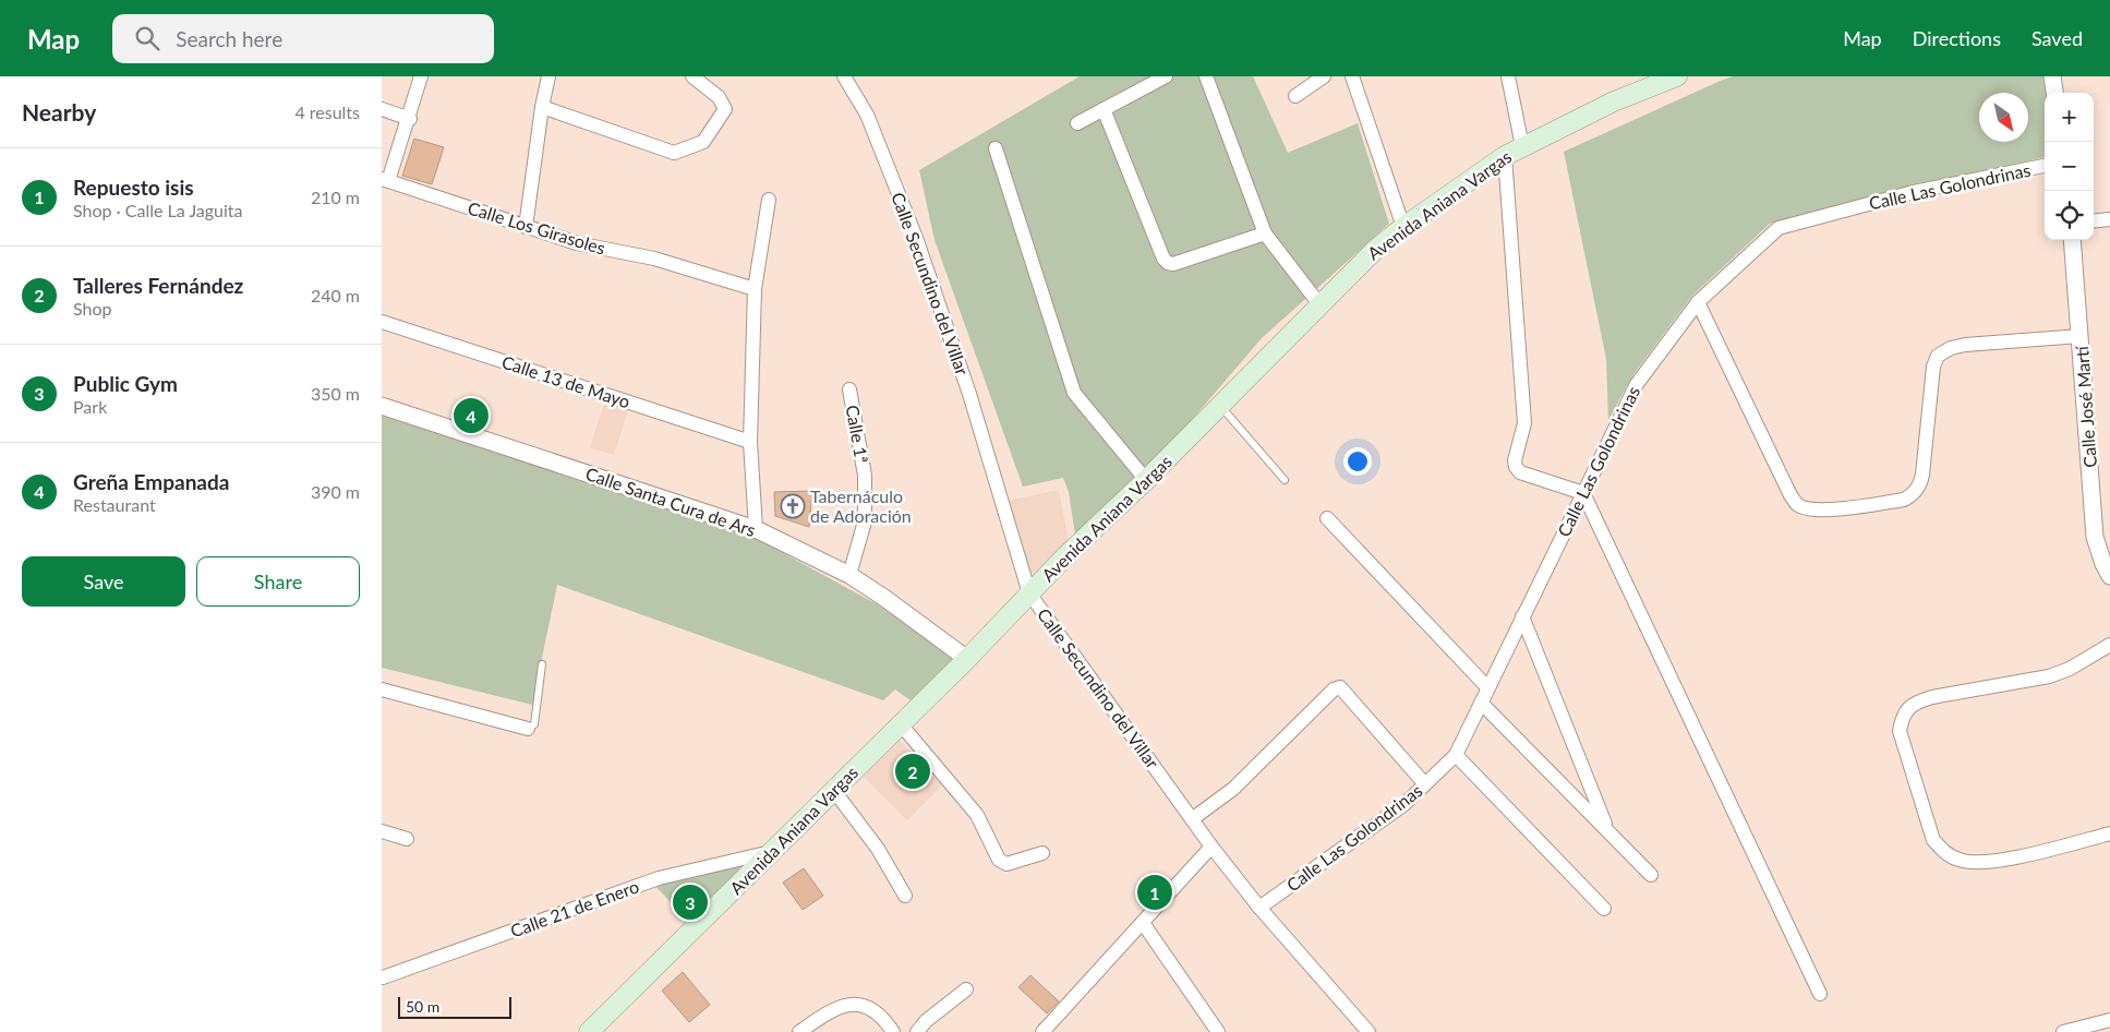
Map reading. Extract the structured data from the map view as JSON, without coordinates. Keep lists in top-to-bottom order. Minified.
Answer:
{"streets":{"main road":["Avenida Aniana Vargas"],"street":["Calle Las Golondrinas","Calle Los Girasoles","Calle Secundino del Villar","Calle 13 de Mayo","Calle José Martí","Calle 1ª","Calle Santa Cura de Ars","Calle 21 de Enero"]},"crossings":[["Calle Las Golondrinas","Calle Secundino del Villar"],["Avenida Aniana Vargas","Calle Secundino del Villar"],["Avenida Aniana Vargas","Calle Santa Cura de Ars"],["Avenida Aniana Vargas","Calle 21 de Enero"],["Calle 1ª","Calle Santa Cura de Ars"]],"places":{"church":["Tabernáculo de Adoración"]},"scale_bar":"50 m","north":"bottom right","page":{"header":"Map","search":"Search here","nav":["Map","Directions","Saved"],"heading":["Nearby","4 results"],"map_buttons":["+","−"],"list":[{"mark":"1","name":"Repuesto isis","note":"Shop · Calle La Jaguita","value":"210 m"},{"mark":"2","name":"Talleres Fernández","note":"Shop","value":"240 m"},{"mark":"3","name":"Public Gym","note":"Park","value":"350 m"},{"mark":"4","name":"Greña Empanada","note":"Restaurant","value":"390 m"}],"pins":["4","2","1","3"],"buttons":["Save","Share"],"scale":"50 m"}}
